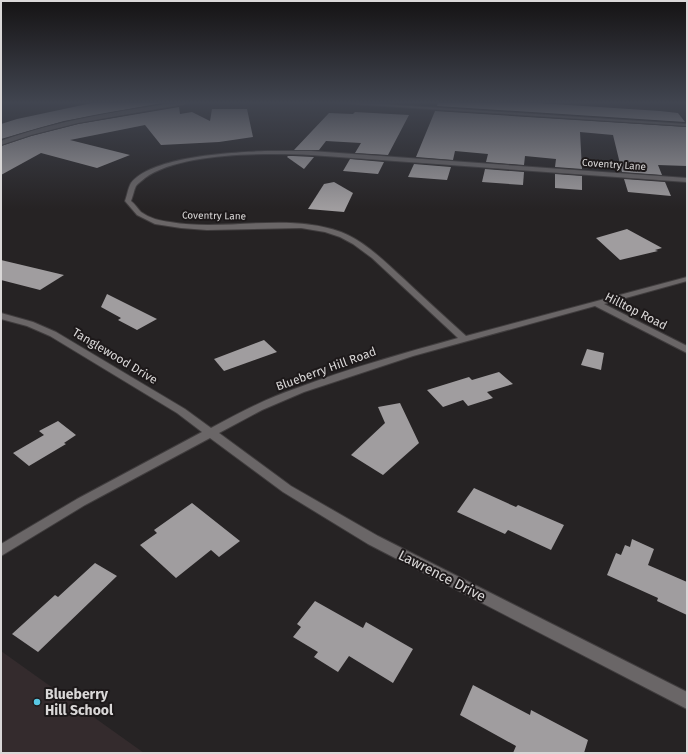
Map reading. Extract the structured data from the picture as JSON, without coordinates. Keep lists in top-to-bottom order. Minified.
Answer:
{"streets":{"street":["Coventry Lane","Hilltop Road","Tanglewood Drive","Blueberry Hill Road","Lawrence Drive"]},"crossings":[["Coventry Lane","Blueberry Hill Road"],["Hilltop Road","Blueberry Hill Road"],["Tanglewood Drive","Blueberry Hill Road"],["Tanglewood Drive","Lawrence Drive"],["Blueberry Hill Road","Lawrence Drive"]],"places":["Blueberry Hill School"]}
